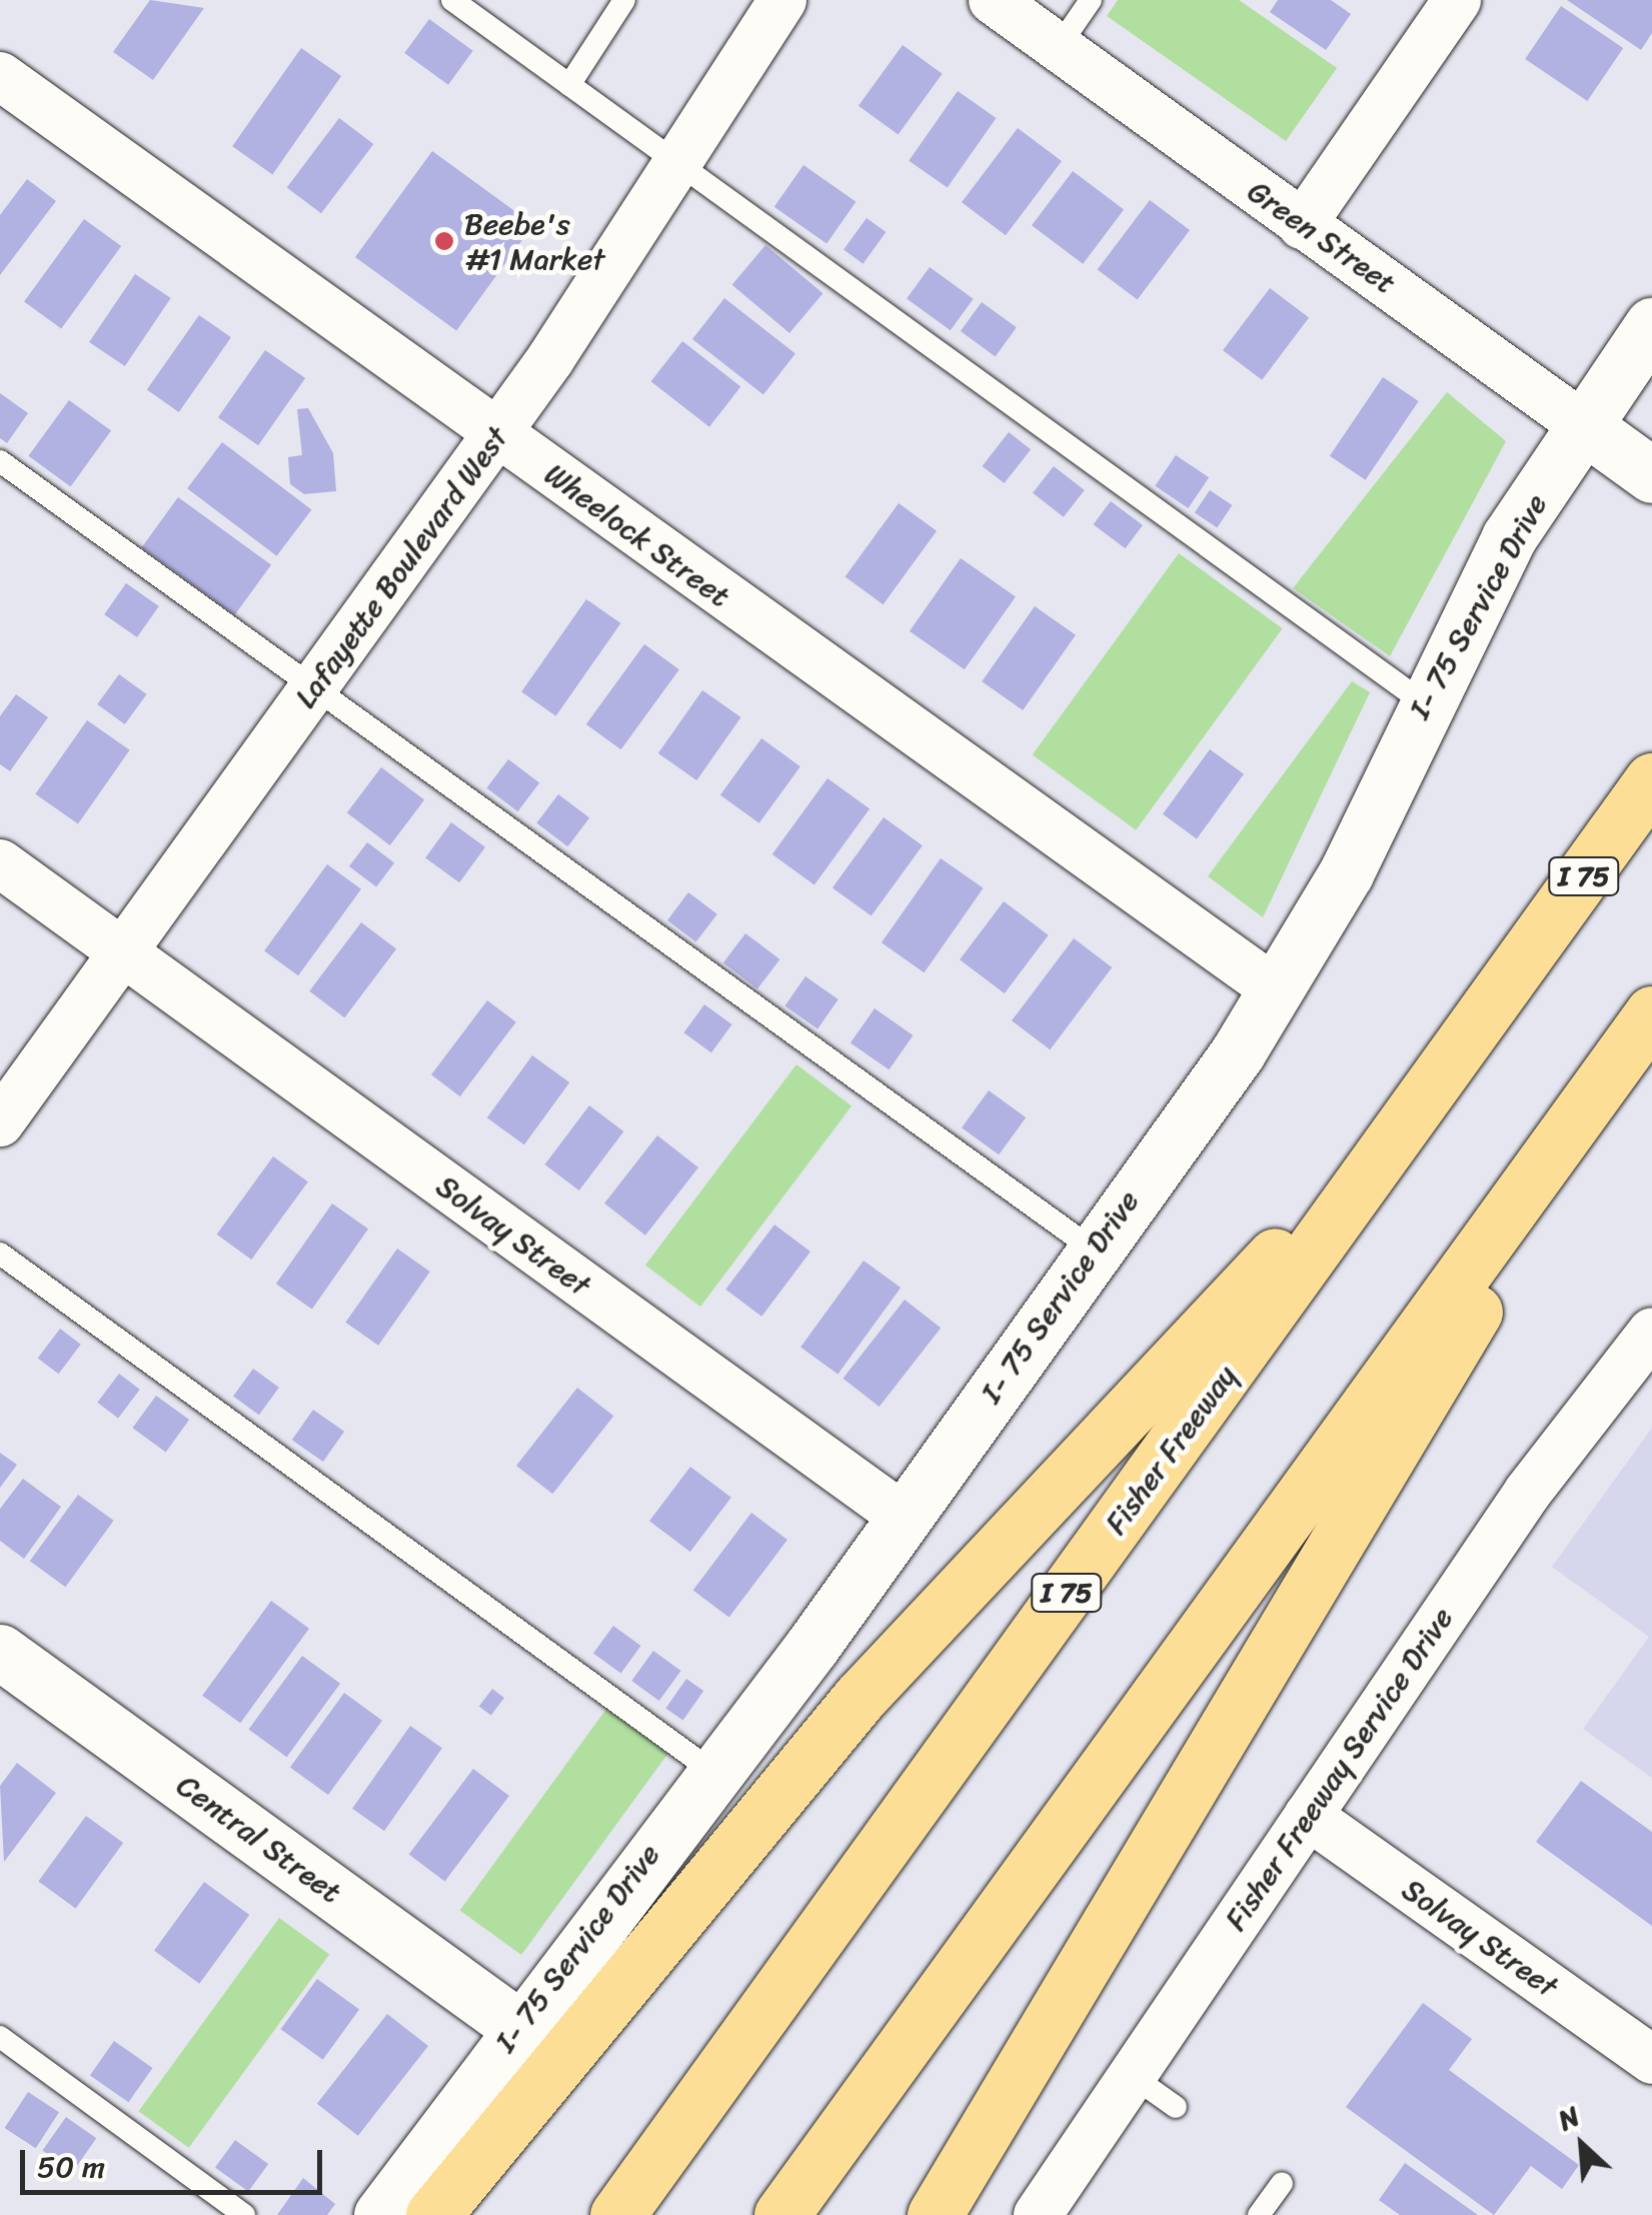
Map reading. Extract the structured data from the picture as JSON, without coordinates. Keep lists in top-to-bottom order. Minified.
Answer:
{"streets":{"highway":["I 75","Fisher Freeway"],"main road":["Green Street","I- 75 Service Drive","Central Street"],"street":["Wheelock Street","Lafayette Boulevard West","Solvay Street","Fisher Freeway Service Drive"]},"crossings":[["Green Street","I- 75 Service Drive"],["Wheelock Street","Lafayette Boulevard West"],["Wheelock Street","I- 75 Service Drive"],["Lafayette Boulevard West","Solvay Street"],["I- 75 Service Drive","Solvay Street"],["I- 75 Service Drive","Central Street"],["Solvay Street","Fisher Freeway Service Drive"]],"places":["Beebe's #1 Market"],"scale_bar":"50 m","north":"top left"}
